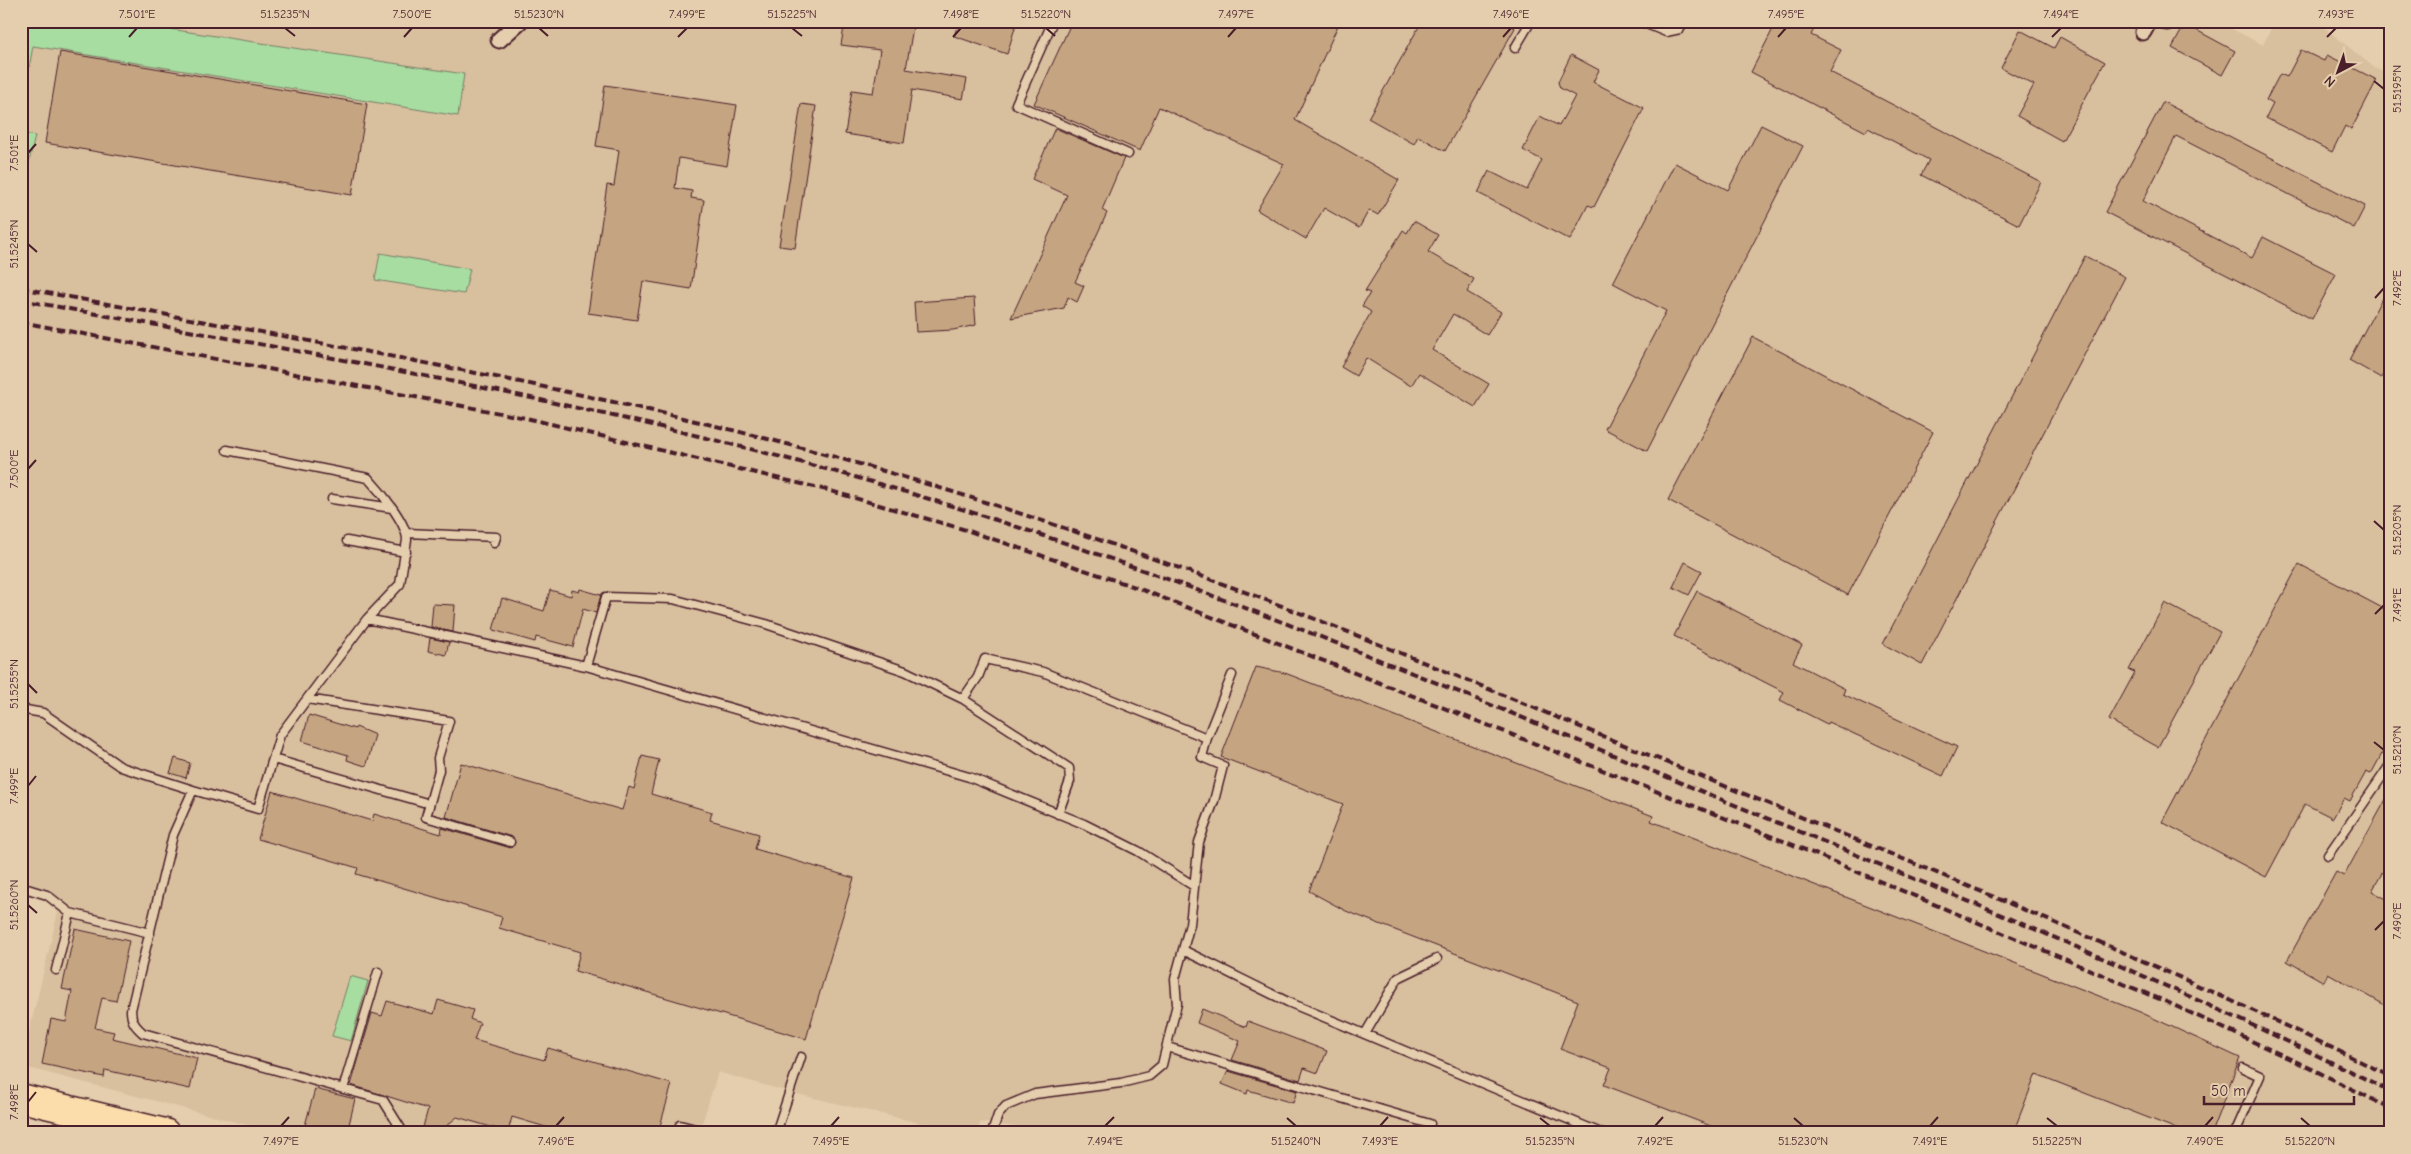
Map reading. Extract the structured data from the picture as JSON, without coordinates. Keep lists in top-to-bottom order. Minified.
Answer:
{"scale_bar":"50 m","north":"bottom left","coordinates":["7.501°E","51.5235°N","7.500°E","51.5230°N","7.499°E","51.5225°N","7.498°E","51.5220°N","7.497°E","7.496°E","7.495°E","7.494°E","7.493°E","51.5195°N","51.5245°N","7.492°E","51.5205°N","7.491°E","51.5255°N","51.5210°N","51.5260°N","7.490°E","51.5240°N"]}
